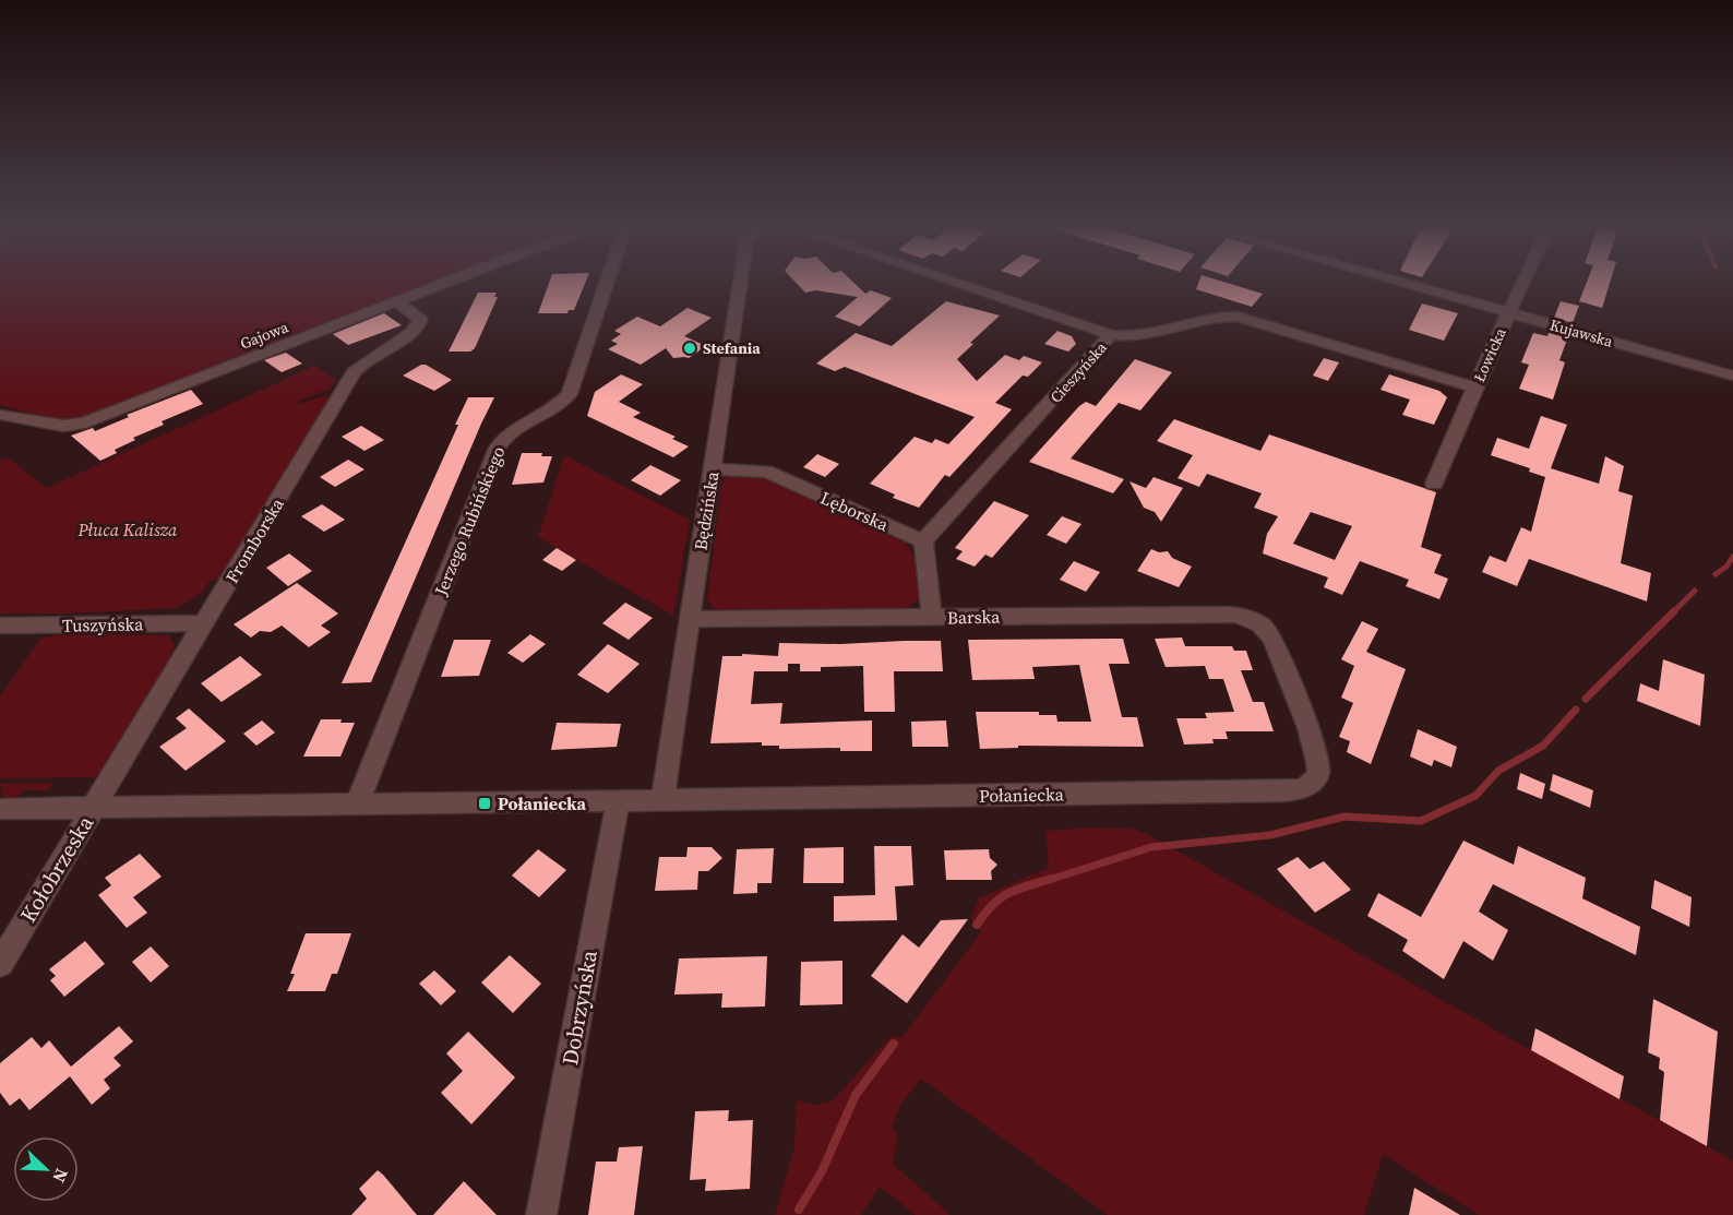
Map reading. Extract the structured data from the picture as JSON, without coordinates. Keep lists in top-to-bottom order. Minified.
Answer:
{"streets":{"street":["Kujawska","Gajowa","Łowicka","Cieszyńska","Będzińska","Lęborska","Jerzego Rubińskiego","Fromborska","Barska","Tuszyńska","Połaniecka","Kołobrzeska","Dobrzyńska"]},"crossings":[["Kujawska","Łowicka"],["Gajowa","Fromborska"],["Łowicka","Cieszyńska"],["Cieszyńska","Lęborska"],["Będzińska","Lęborska"],["Będzińska","Barska"],["Będzińska","Połaniecka"],["Jerzego Rubińskiego","Połaniecka"],["Fromborska","Tuszyńska"],["Fromborska","Połaniecka"],["Fromborska","Kołobrzeska"],["Barska","Połaniecka"],["Połaniecka","Kołobrzeska"],["Połaniecka","Dobrzyńska"]],"parks":["Płuca Kalisza"],"places":{"other":["Stefania"],"transit":["Połaniecka"]},"north":"bottom right"}
